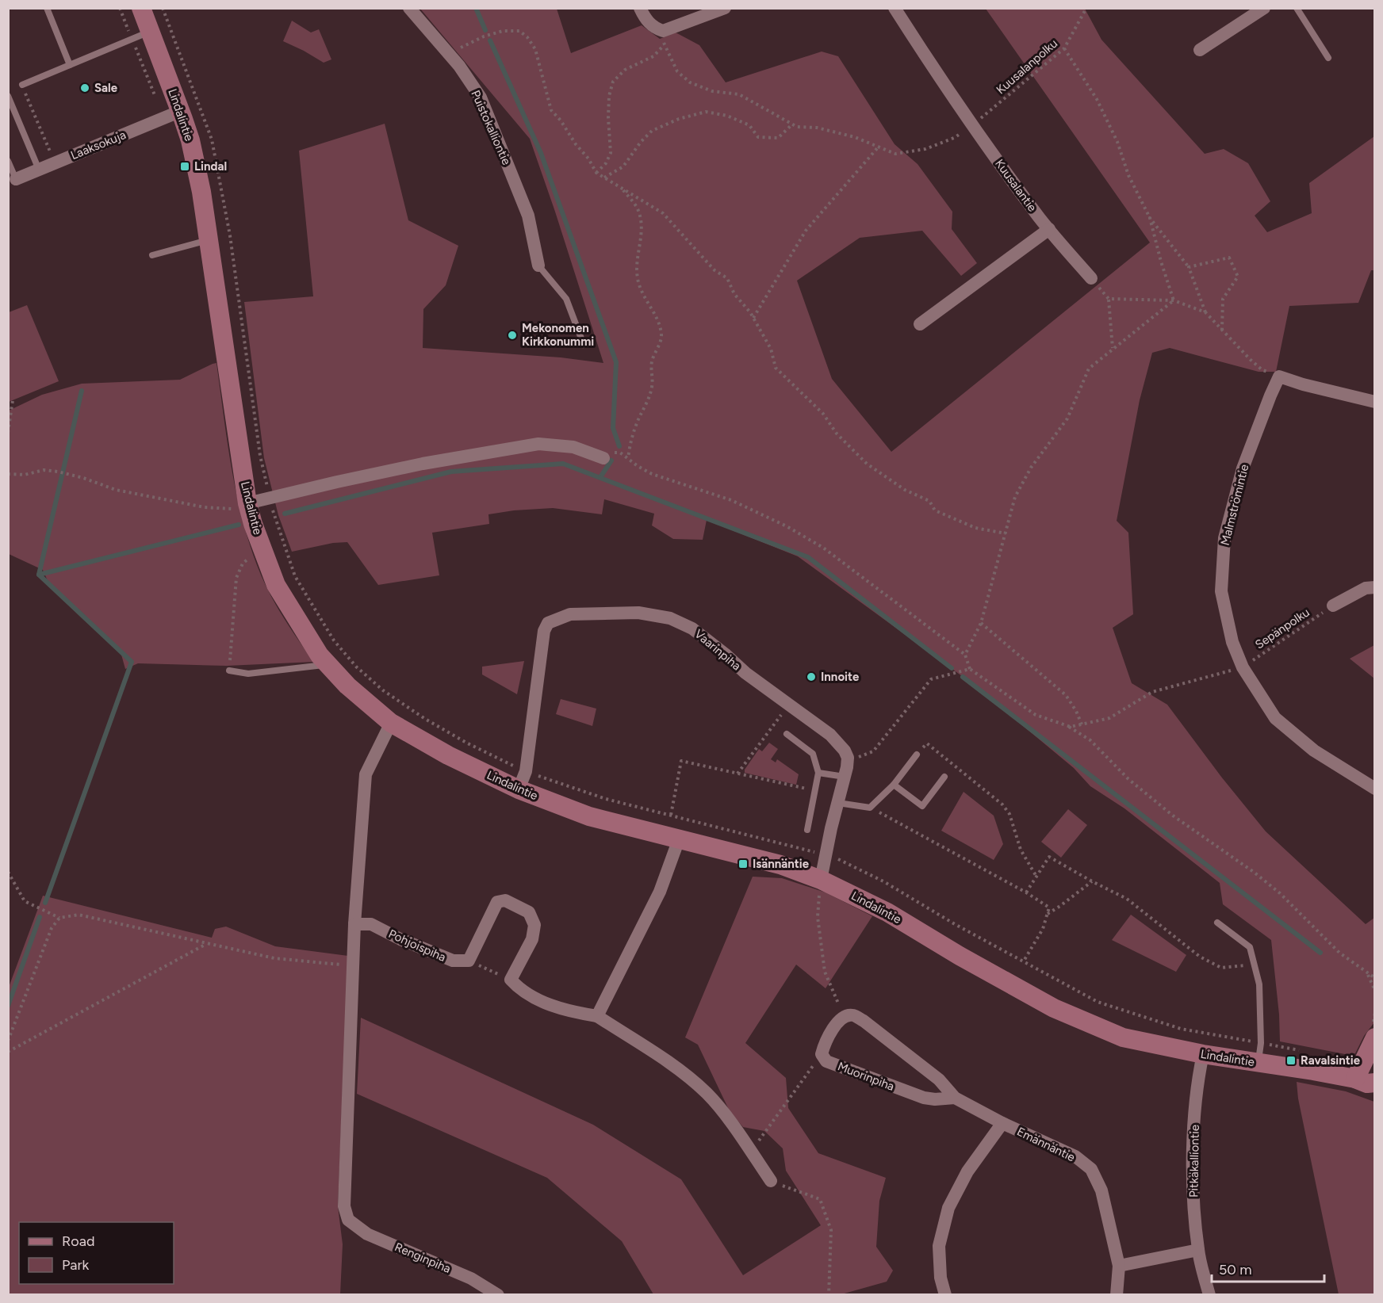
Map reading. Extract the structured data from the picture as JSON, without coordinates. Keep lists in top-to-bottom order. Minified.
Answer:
{"streets":{"street":["Lindalintie","Puistokalliontie","Laaksokuja","Kuusalantie","Malmströmintie","Vaarinpiha","Pohjoispiha","Muorinpiha","Emännäntie","Pitkäkalliontie","Renginpiha"],"path":["Kuusalanpolku","Sepänpolku"]},"crossings":[["Kuusalanpolku","Kuusalantie"],["Lindalintie","Laaksokuja"],["Lindalintie","Vaarinpiha"],["Lindalintie","Pitkäkalliontie"],["Malmströmintie","Sepänpolku"]],"places":{"other":["Sale","Mekonomen Kirkkonummi","Innoite"],"transit":["Lindal","Isännäntie","Ravalsintie"]},"legend":["Road","Park"],"scale_bar":"50 m"}
